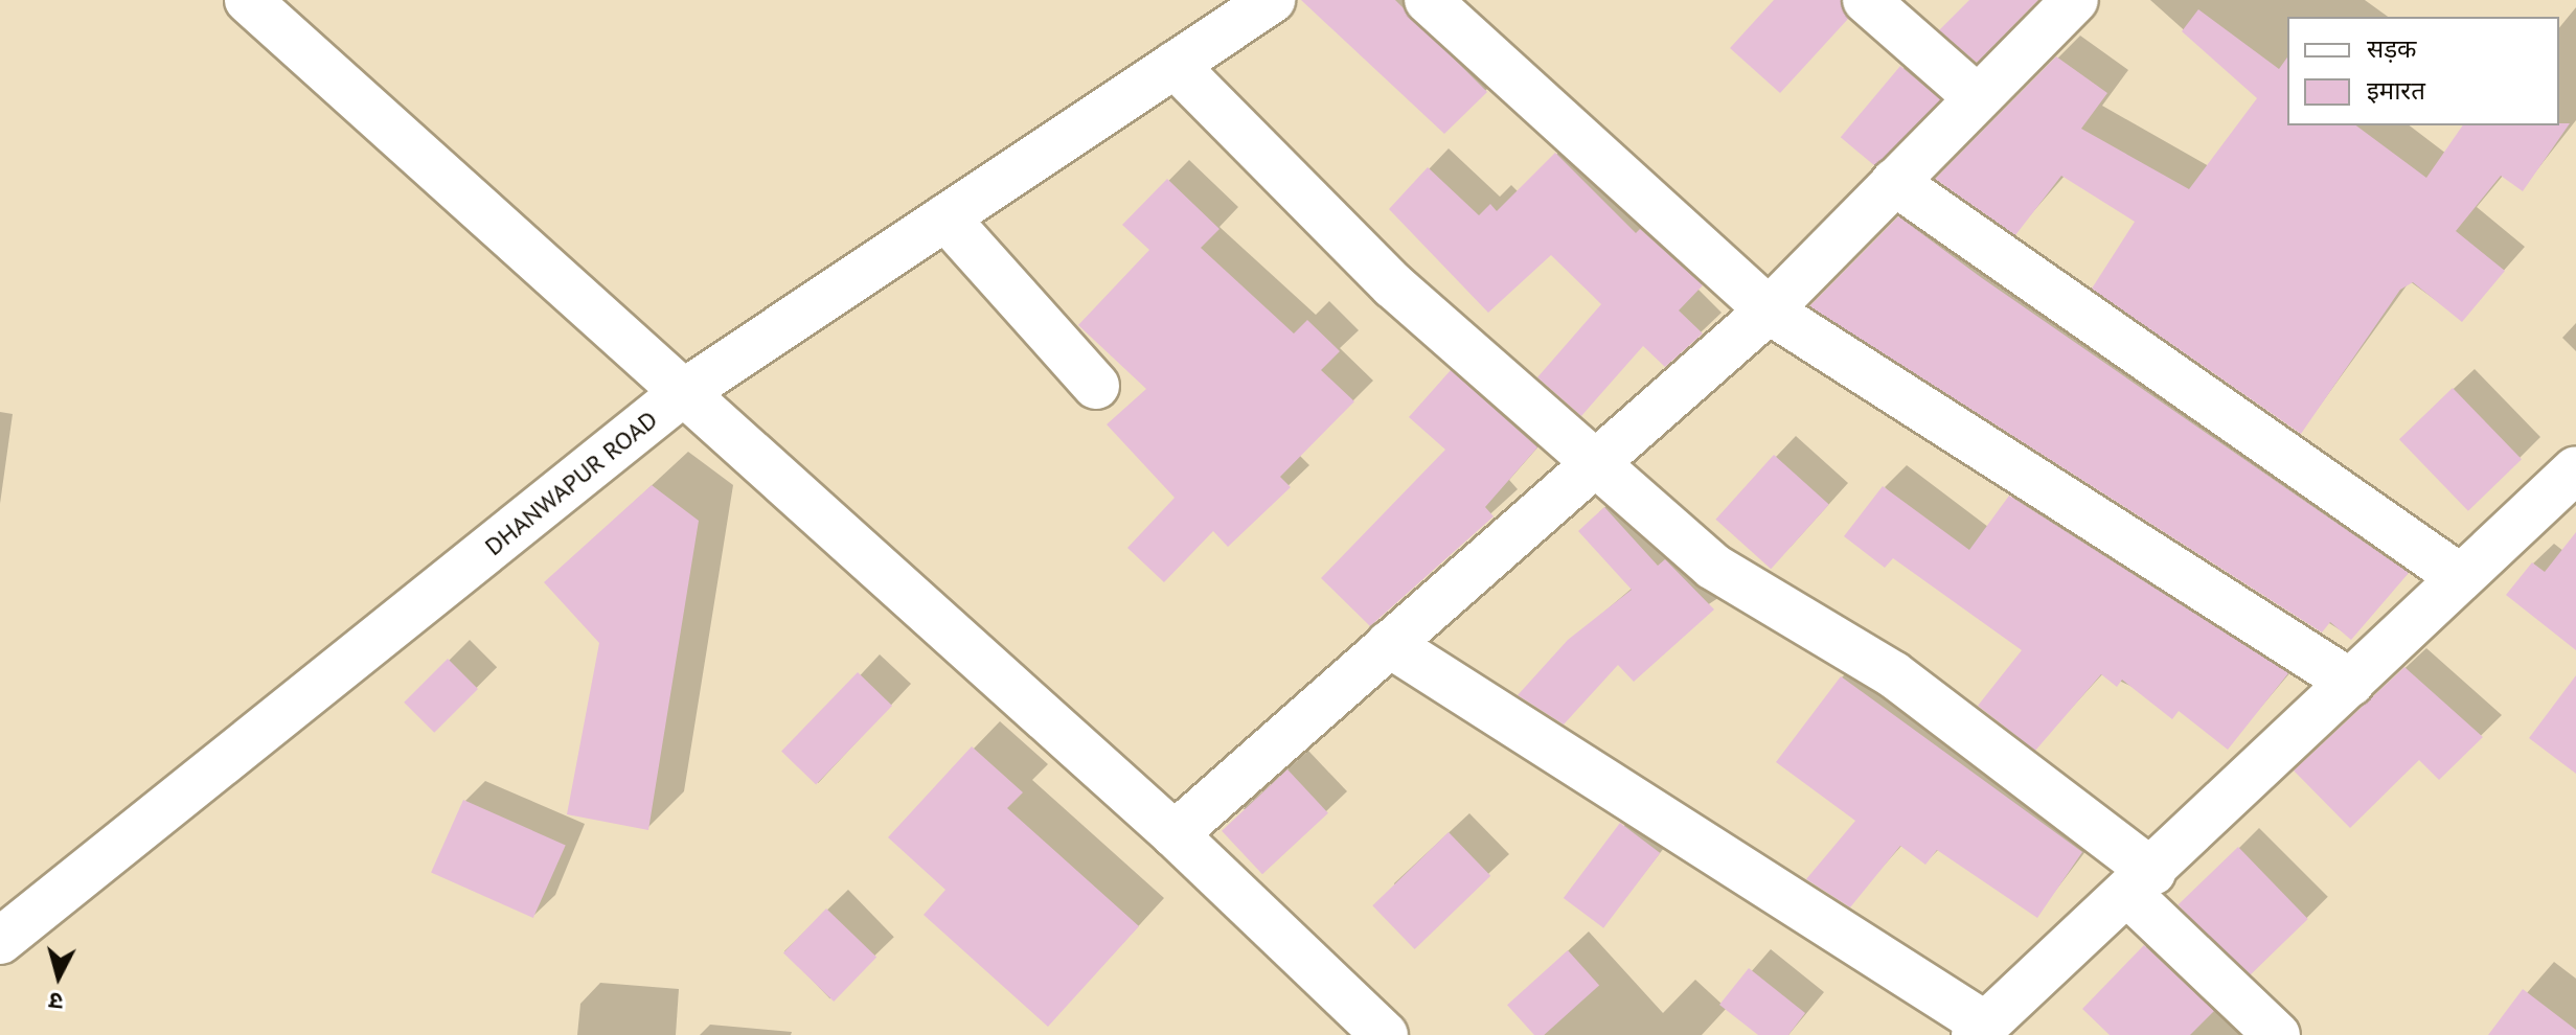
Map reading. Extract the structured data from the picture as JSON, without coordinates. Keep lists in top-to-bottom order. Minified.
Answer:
{"streets":{"street":["DHANWAPUR ROAD"]},"legend":["सड़क","इमारत"],"north":"bottom"}
